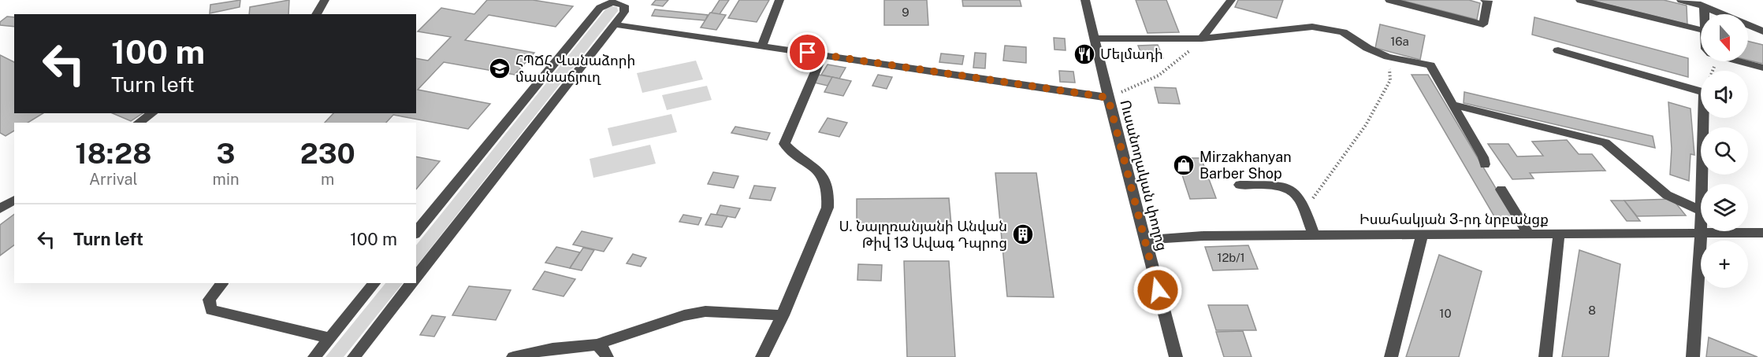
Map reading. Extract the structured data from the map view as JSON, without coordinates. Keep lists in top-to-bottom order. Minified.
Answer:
{"streets":{"street":["Ուսանողական փողոց","Իսահակյան 3-րդ նրբանցք"]},"crossings":[["Ուսանողական փողոց","Իսահակյան 3-րդ նրբանցք"]],"places":{"restaurant":["Մելմադի"],"school or university":["ՀՊՃՀ Վանաձորի մասնաճյուղ"],"shop":["Mirzakhanyan Barber Shop"],"building":["Ս. Նալղռանյանի Անվան Թիվ 13 Ավագ Դպրոց"]},"house_numbers":["9","16a","12b/1","8","10"],"north":"bottom","page":{"map_buttons":"+","turn":["100 m","Turn left"],"eta":["18:28","Arrival","3","min","230","m"],"list":[{"name":"Turn left","value":"100 m"}]}}
